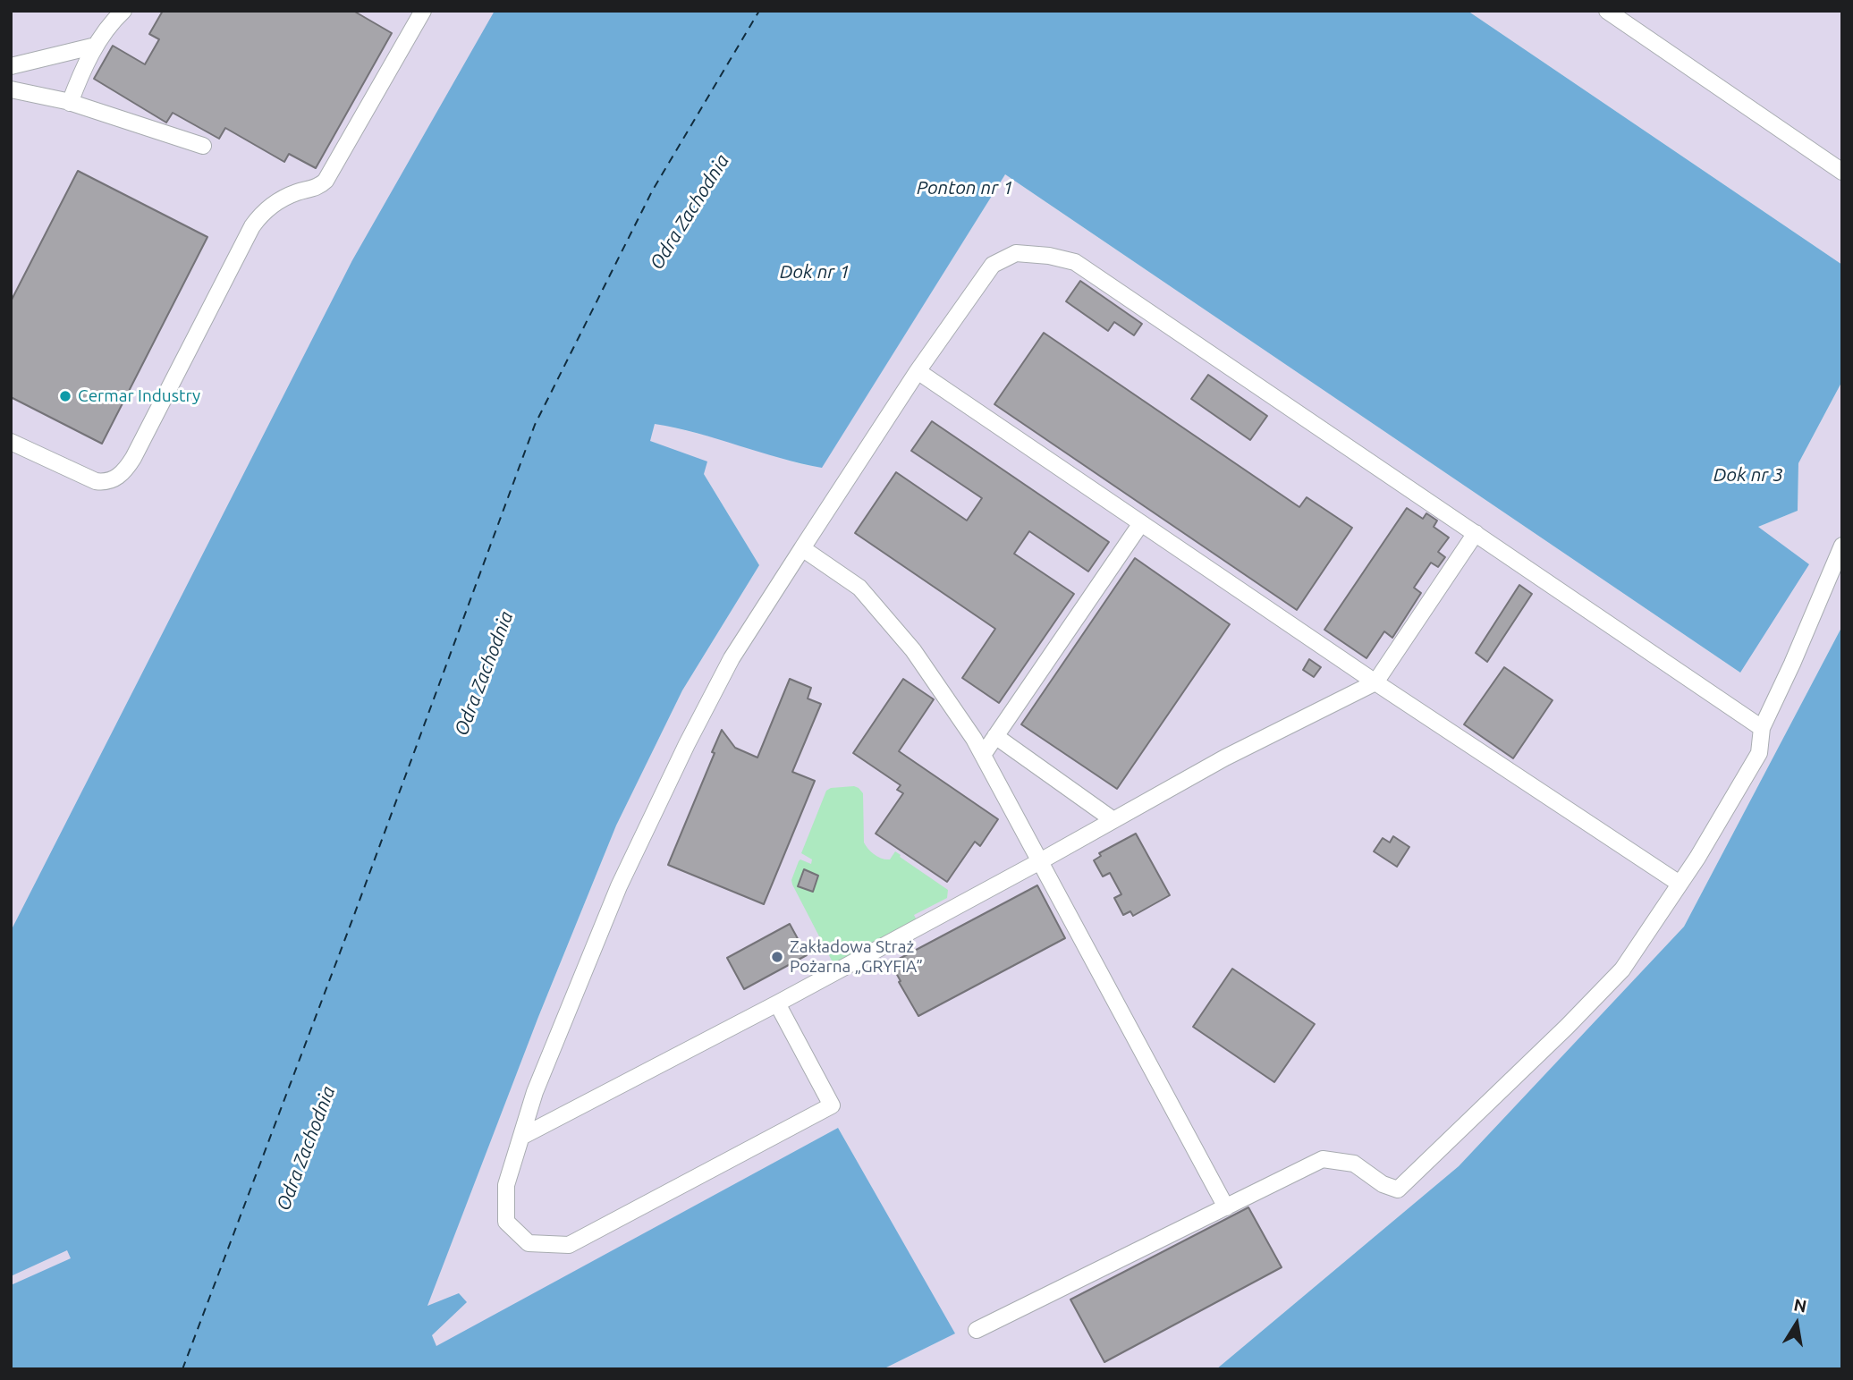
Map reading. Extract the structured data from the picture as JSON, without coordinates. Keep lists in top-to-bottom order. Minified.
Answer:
{"water":["Ponton nr 1","Odra Zachodnia","Dok nr 1","Dok nr 3"],"places":["Cermar Industry","Zakładowa Straż Pożarna „GRYFIA”"],"north":"top"}
